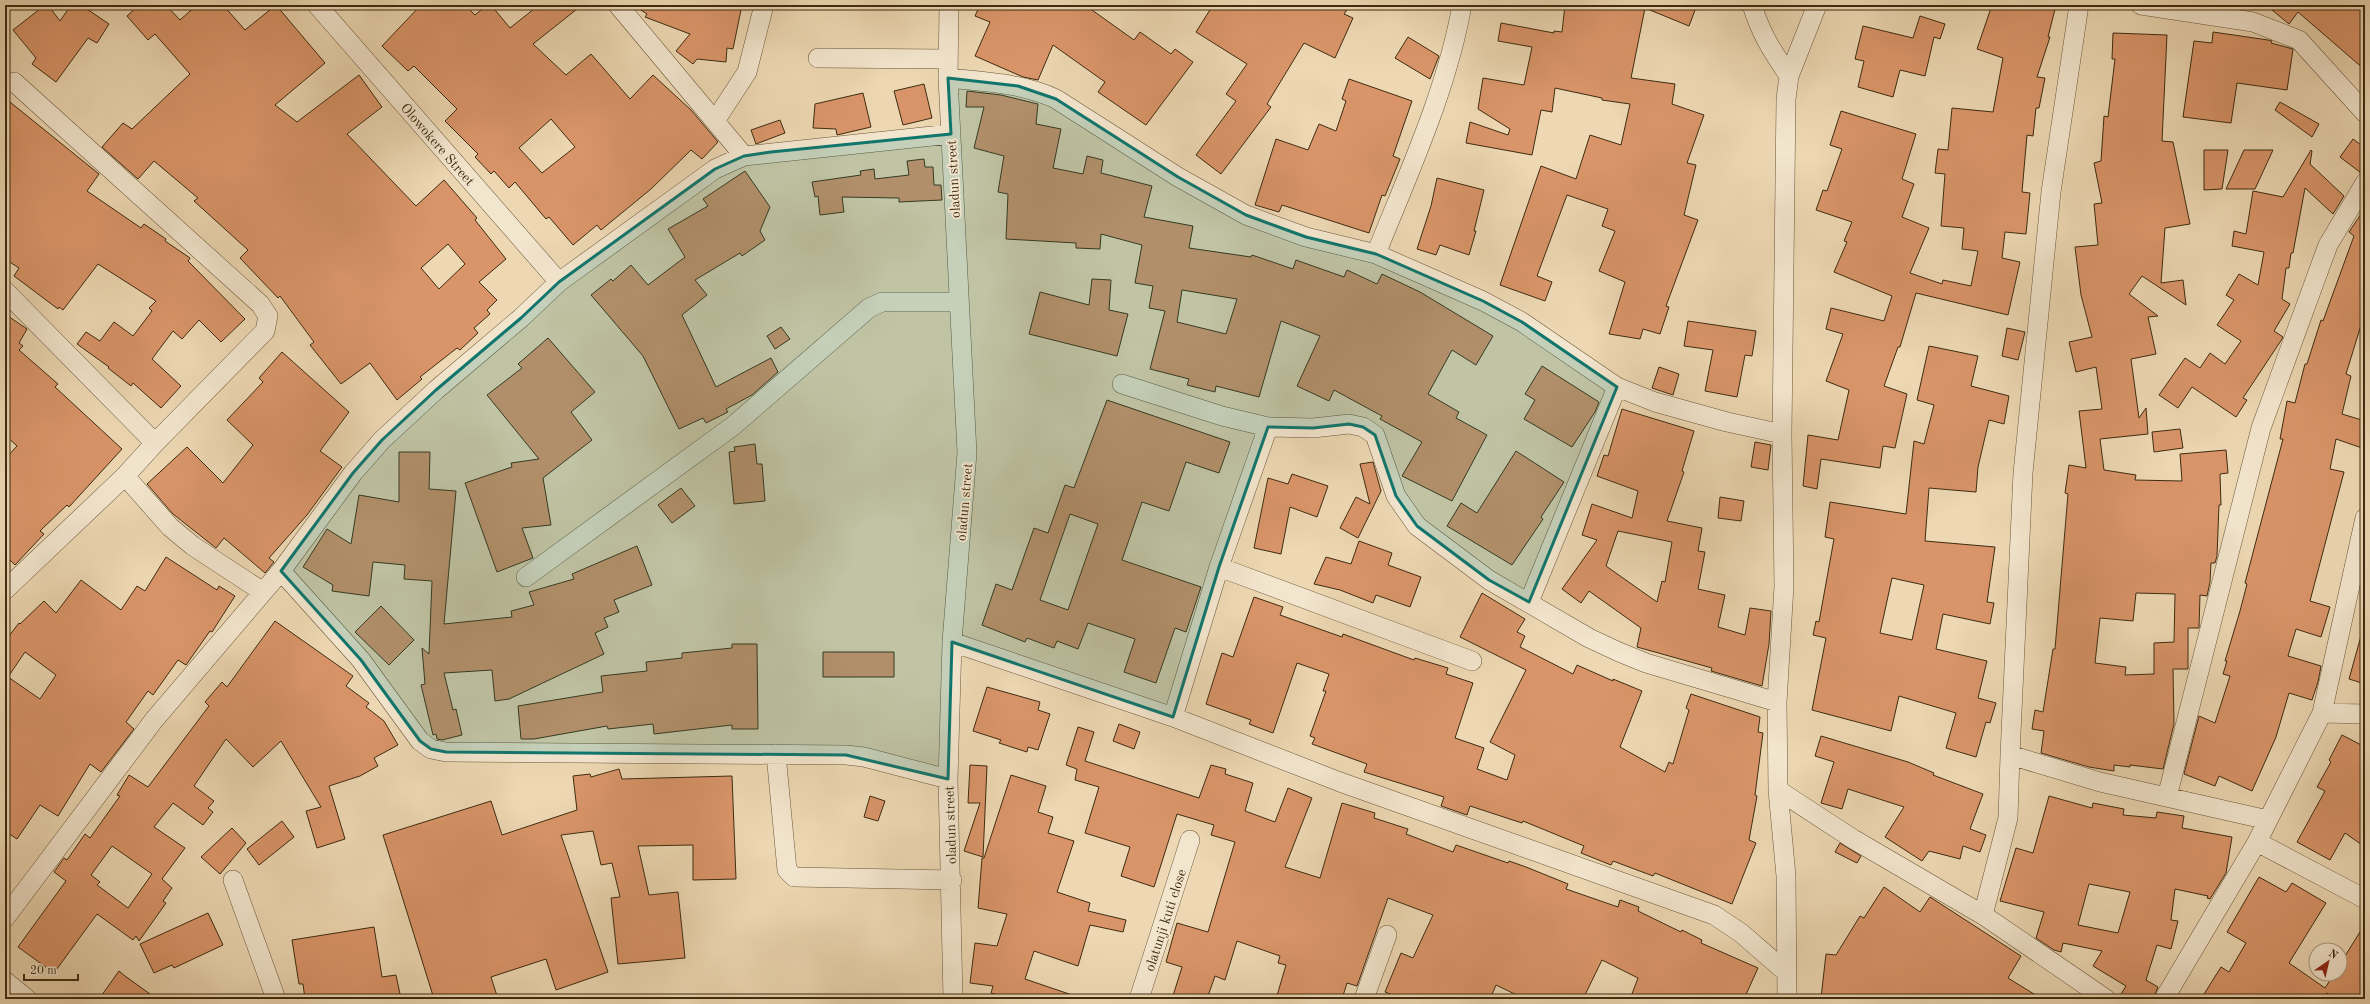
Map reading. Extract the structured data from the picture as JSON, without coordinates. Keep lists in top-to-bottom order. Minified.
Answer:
{"streets":{"street":["Olowokere Street","oladun street","olatunji kuti close"]},"scale_bar":"20 m","north":"top right"}
